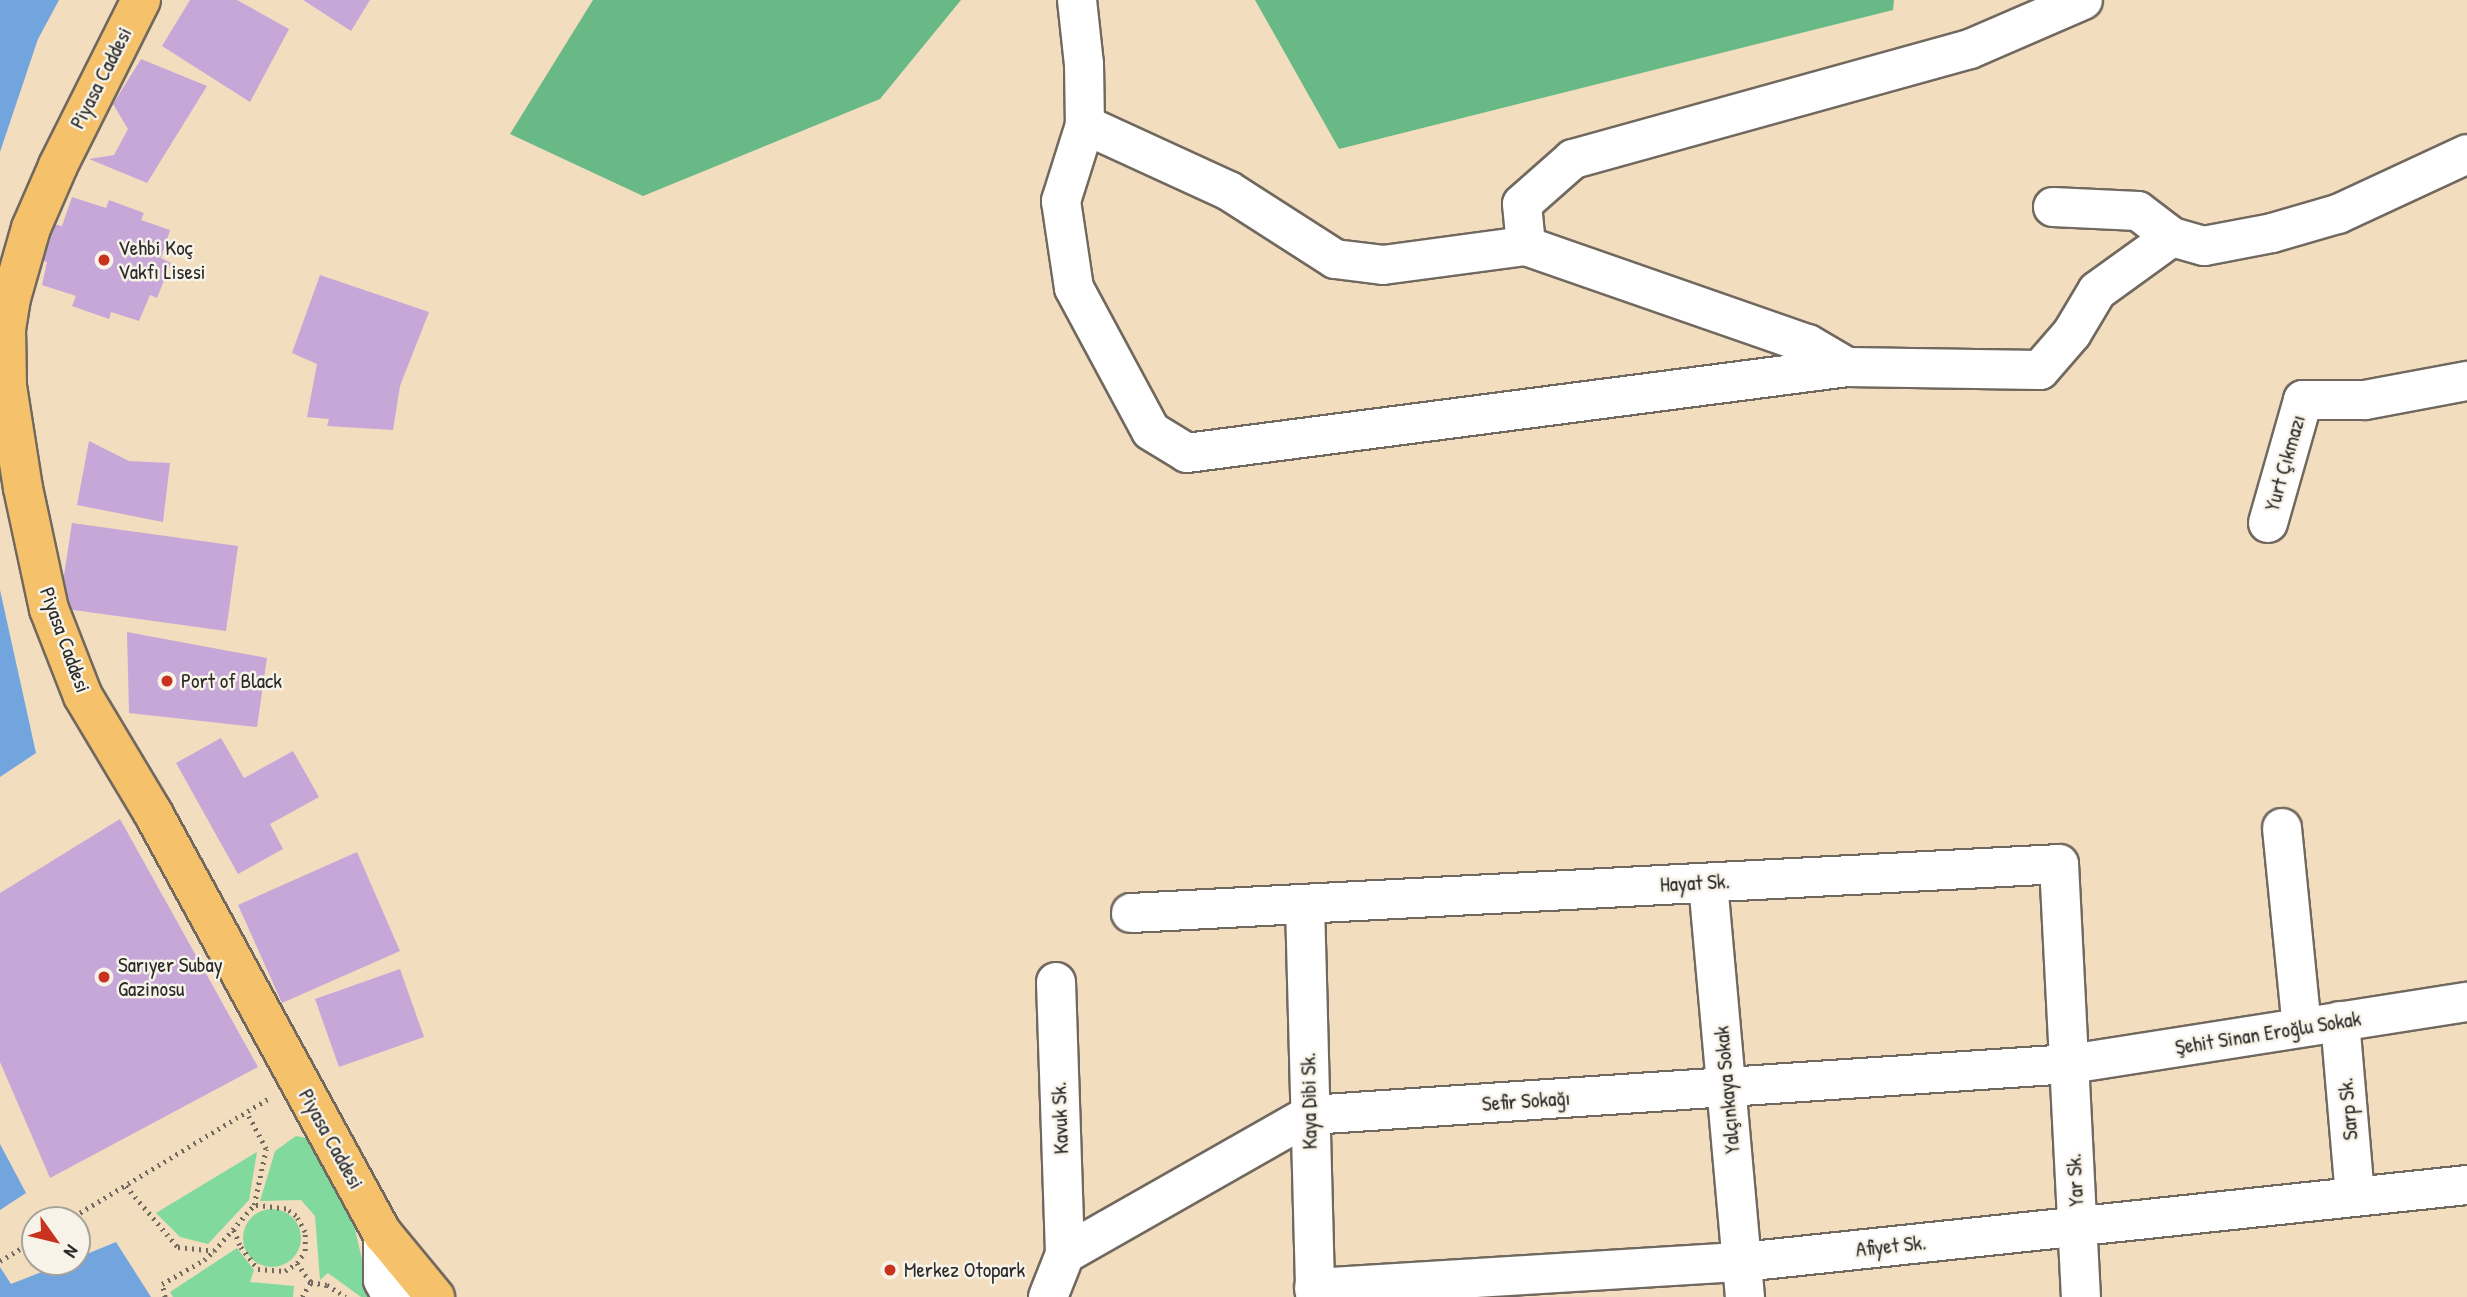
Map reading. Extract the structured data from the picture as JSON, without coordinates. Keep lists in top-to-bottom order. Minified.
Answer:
{"streets":{"main road":["Piyasa Caddesi"],"street":["Yurt Çıkmazı","Hayat Sk.","Şehit Sinan Eroğlu Sokak","Yalçınkaya Sokak","Kaya Dibi Sk.","Sefir Sokağı","Sarp Sk.","Kavuk Sk.","Yar Sk.","Afiyet Sk."]},"crossings":[["Hayat Sk.","Şehit Sinan Eroğlu Sokak"],["Hayat Sk.","Yalçınkaya Sokak"],["Hayat Sk.","Kaya Dibi Sk."],["Hayat Sk.","Sefir Sokağı"],["Hayat Sk.","Yar Sk."],["Şehit Sinan Eroğlu Sokak","Sefir Sokağı"],["Şehit Sinan Eroğlu Sokak","Sarp Sk."],["Şehit Sinan Eroğlu Sokak","Yar Sk."],["Yalçınkaya Sokak","Sefir Sokağı"],["Yalçınkaya Sokak","Afiyet Sk."],["Kaya Dibi Sk.","Sefir Sokağı"],["Kaya Dibi Sk.","Afiyet Sk."],["Sefir Sokağı","Kavuk Sk."],["Sefir Sokağı","Yar Sk."],["Sarp Sk.","Afiyet Sk."],["Yar Sk.","Afiyet Sk."]],"places":["Vehbi Koç Vakfı Lisesi","Port of Black","Sarıyer Subay Gazinosu","Merkez Otopark"],"north":"bottom right"}
